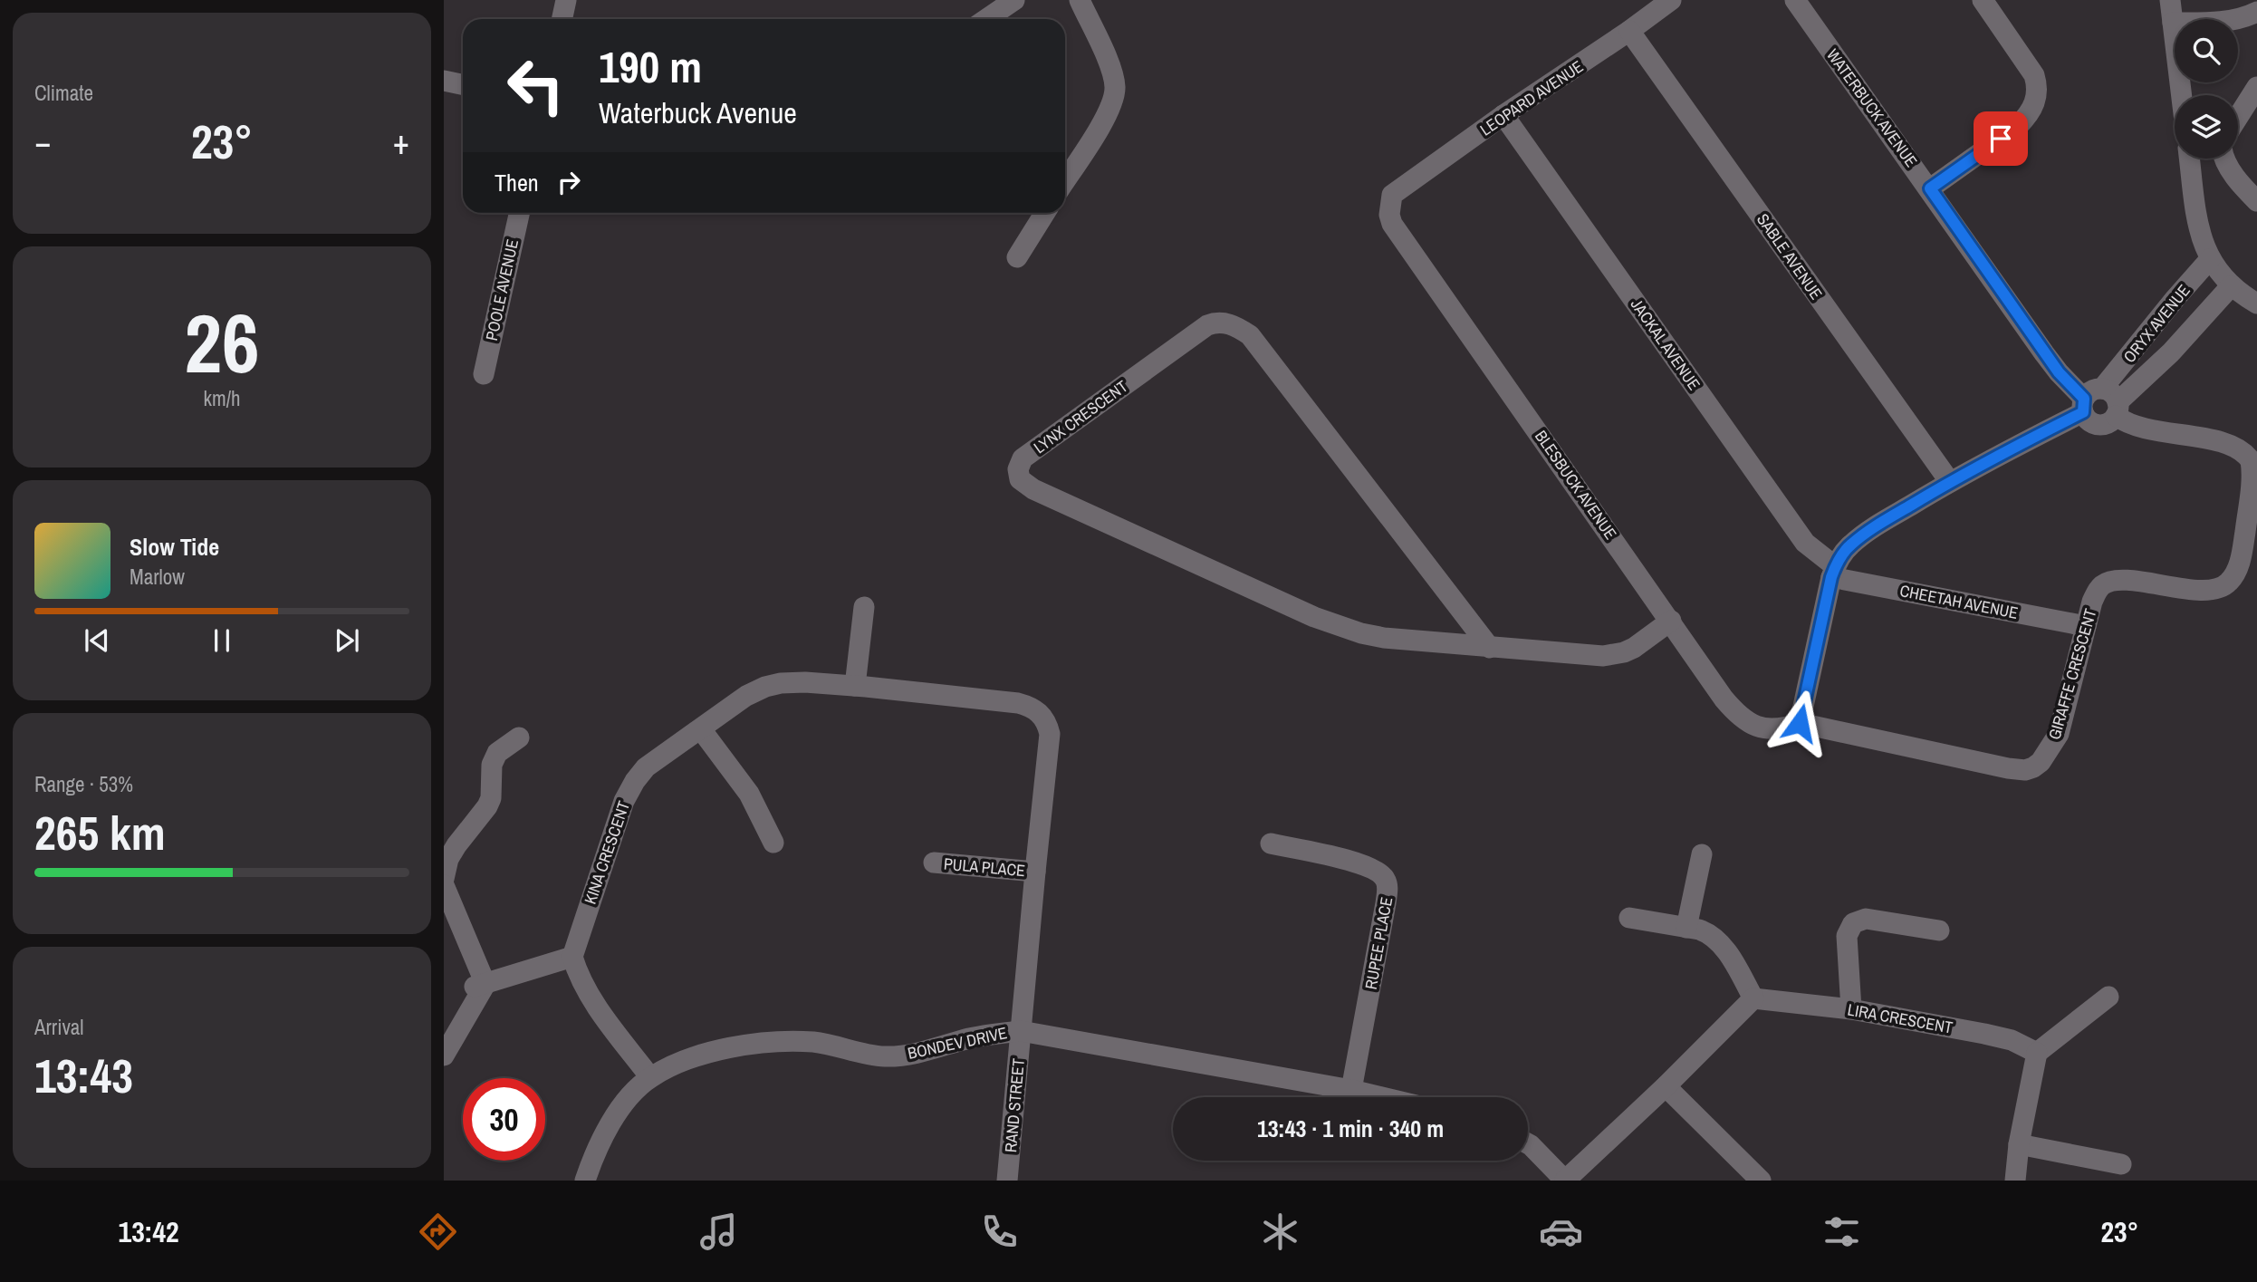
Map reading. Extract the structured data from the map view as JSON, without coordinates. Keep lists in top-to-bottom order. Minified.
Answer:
{"streets":{"street":["LEOPARD AVENUE","WATERBUCK AVENUE","SABLE AVENUE","POOLE AVENUE","ORYX AVENUE","JACKAL AVENUE","LYNX CRESCENT","BLESBUCK AVENUE","CHEETAH AVENUE","GIRAFFE CRESCENT","KINA CRESCENT","PULA PLACE","RUPEE PLACE","LIRA CRESCENT","BONDEV DRIVE","RAND STREET"]},"crossings":[["LEOPARD AVENUE","SABLE AVENUE"],["LEOPARD AVENUE","JACKAL AVENUE"],["LEOPARD AVENUE","BLESBUCK AVENUE"],["WATERBUCK AVENUE","ORYX AVENUE"],["WATERBUCK AVENUE","GIRAFFE CRESCENT"],["SABLE AVENUE","ORYX AVENUE"],["ORYX AVENUE","JACKAL AVENUE"],["ORYX AVENUE","BLESBUCK AVENUE"],["ORYX AVENUE","CHEETAH AVENUE"],["ORYX AVENUE","GIRAFFE CRESCENT"],["JACKAL AVENUE","CHEETAH AVENUE"],["LYNX CRESCENT","BLESBUCK AVENUE"],["BLESBUCK AVENUE","GIRAFFE CRESCENT"],["CHEETAH AVENUE","GIRAFFE CRESCENT"],["KINA CRESCENT","PULA PLACE"],["KINA CRESCENT","BONDEV DRIVE"],["KINA CRESCENT","RAND STREET"],["RUPEE PLACE","BONDEV DRIVE"],["BONDEV DRIVE","RAND STREET"]],"page":{"tile":["Climate",["26","km/h"],["Range · 53%","265 km"],["Arrival","13:43"]],"turn":["190 m","Waterbuck Avenue"],"heat":["−","23°","+"],"then":"Then","song":["Slow Tide","Marlow"],"limit":"30","trip":"13:43 · 1 min · 340 m","tabs":["13:42","23°"]}}
